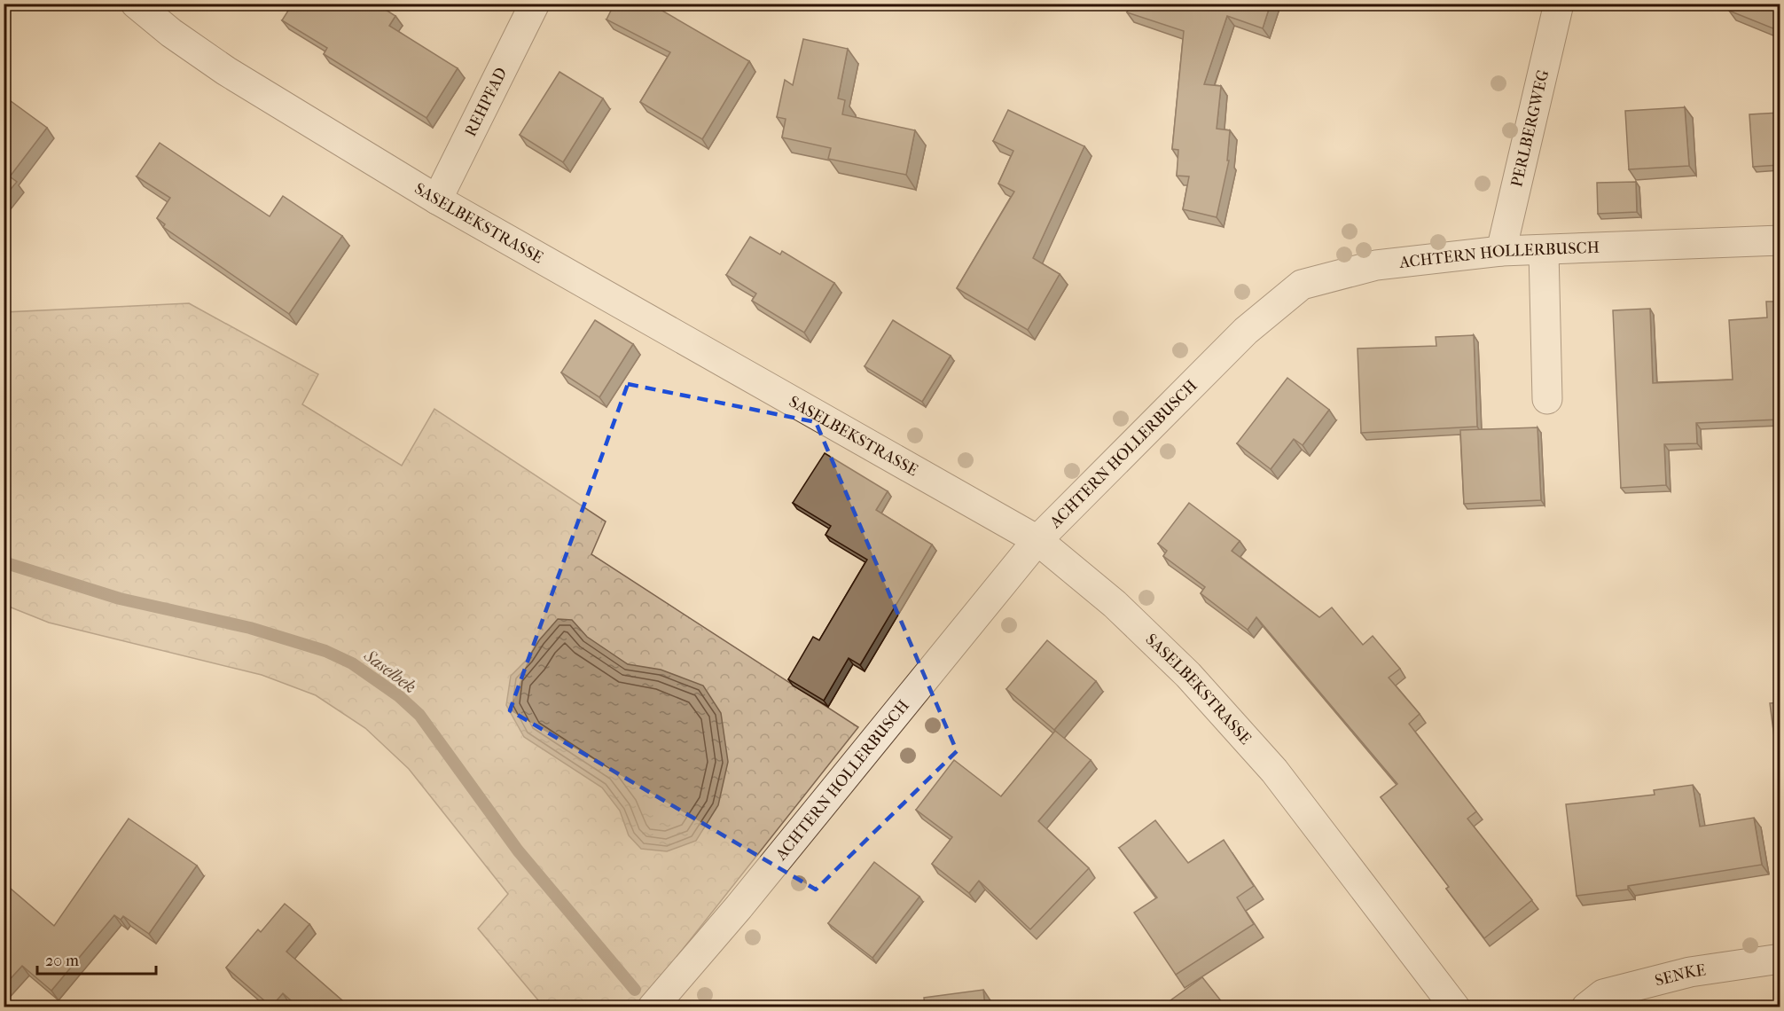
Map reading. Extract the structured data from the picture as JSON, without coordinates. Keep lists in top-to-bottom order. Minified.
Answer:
{"streets":{"street":["REHPFAD","PERLBERGWEG","SASELBEKSTRASSE","ACHTERN HOLLERBUSCH","SENKE"]},"crossings":[["REHPFAD","SASELBEKSTRASSE"],["PERLBERGWEG","ACHTERN HOLLERBUSCH"],["SASELBEKSTRASSE","ACHTERN HOLLERBUSCH"]],"water":["Saselbek"],"scale_bar":"20 m"}
